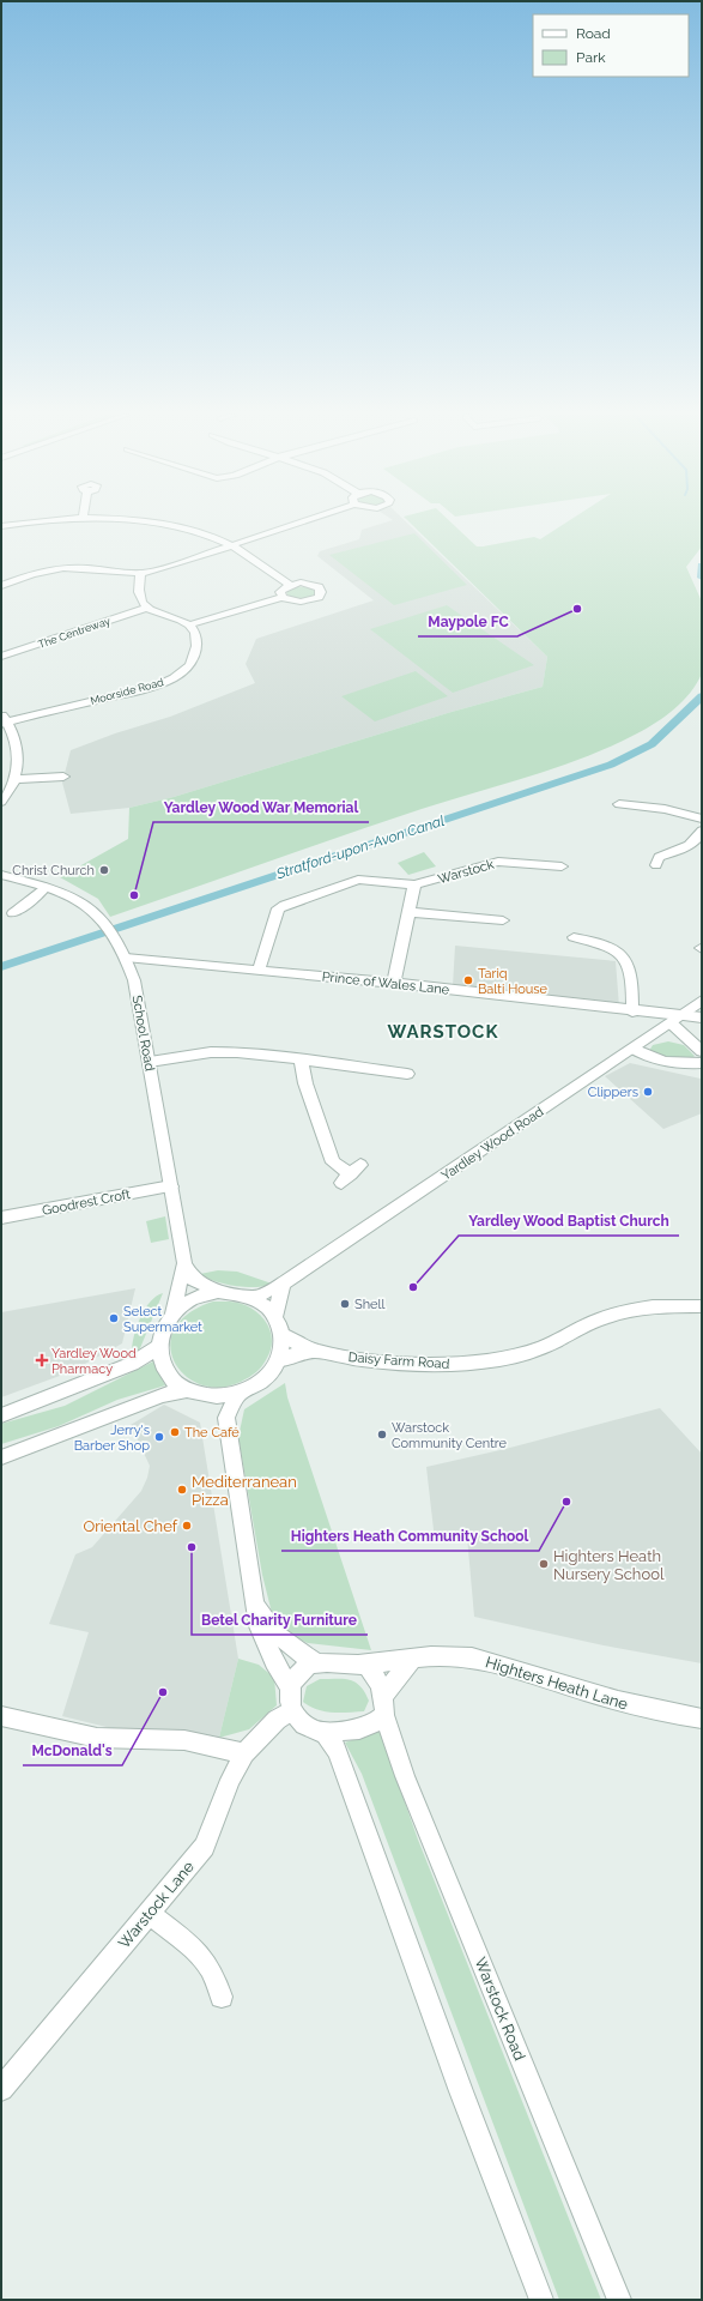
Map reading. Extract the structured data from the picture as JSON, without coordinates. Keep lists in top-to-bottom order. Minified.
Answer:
{"streets":{"street":["The Centreway","Moorside Road","Warstock","Prince of Wales Lane","School Road","Yardley Wood Road","Goodrest Croft","Daisy Farm Road","Highters Heath Lane","Warstock Lane","Warstock Road"]},"crossings":[["Warstock","Prince of Wales Lane"],["Prince of Wales Lane","School Road"],["Prince of Wales Lane","Yardley Wood Road"],["School Road","Yardley Wood Road"],["School Road","Goodrest Croft"],["School Road","Daisy Farm Road"],["Yardley Wood Road","Daisy Farm Road"],["Highters Heath Lane","Warstock Lane"],["Highters Heath Lane","Warstock Road"],["Warstock Lane","Warstock Road"]],"districts":["WARSTOCK"],"water":["Stratford-upon-Avon Canal"],"places":{"other":["Maypole FC","Christ Church","Yardley Wood War Memorial","Tariq Balti House","Clippers","Yardley Wood Baptist Church","Shell","Select Supermarket","The Café","Warstock Community Centre","Jerry's Barber Shop","Mediterranean Pizza","Highters Heath Community School","Oriental Chef","Betel Charity Furniture","Highters Heath Nursery School","McDonald's"],"health":["Yardley Wood Pharmacy"]},"legend":["Road","Park"]}
